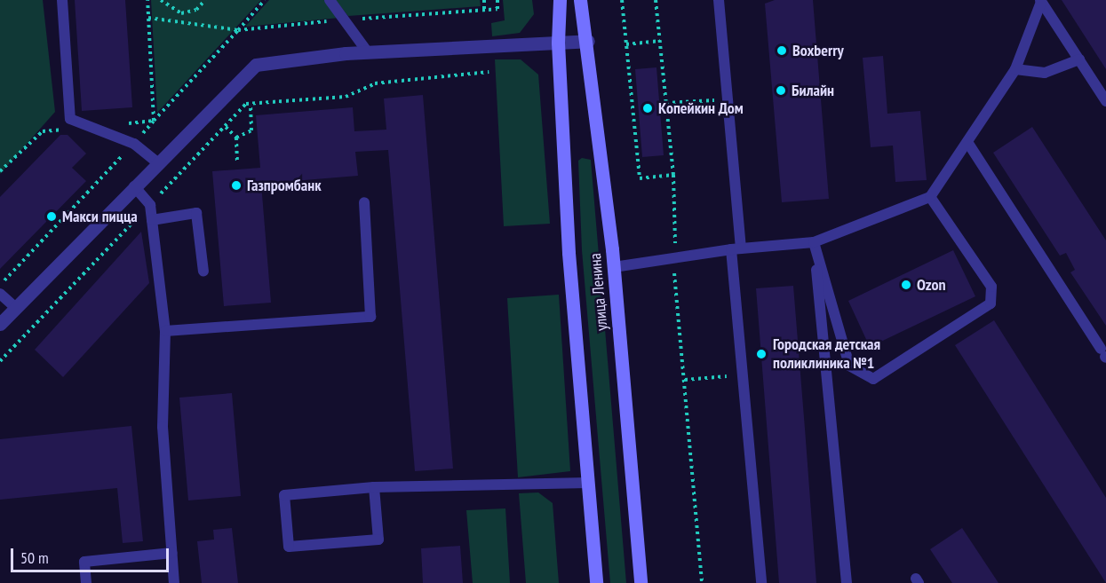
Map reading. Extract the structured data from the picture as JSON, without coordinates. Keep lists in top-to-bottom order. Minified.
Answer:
{"streets":{"main road":["улица Ленина"]},"places":["Boxberry","Билайн","Копейкин Дом","Газпромбанк","Макси пицца","Ozon","Городская детская поликлиника №1"],"scale_bar":"50 m"}
